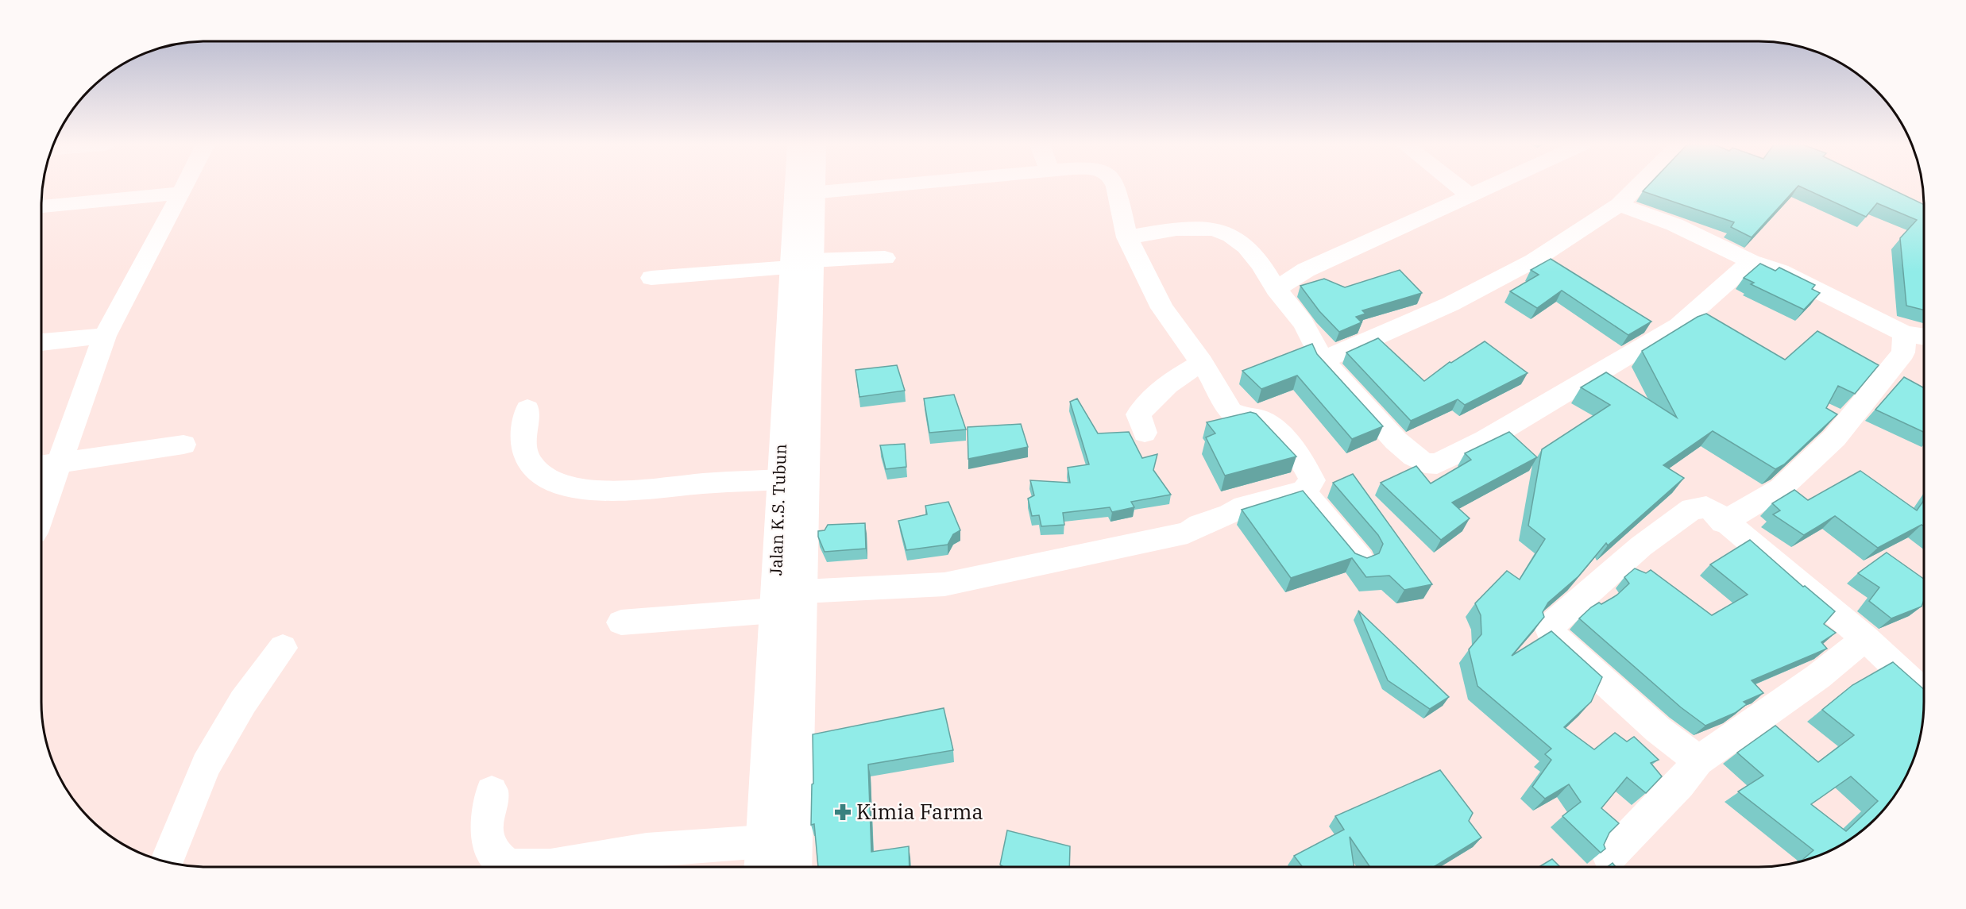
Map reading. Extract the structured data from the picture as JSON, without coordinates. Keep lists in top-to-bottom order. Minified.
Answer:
{"streets":{"main road":["Jalan K.S. Tubun"]},"places":{"pharmacy":["Kimia Farma"]}}
